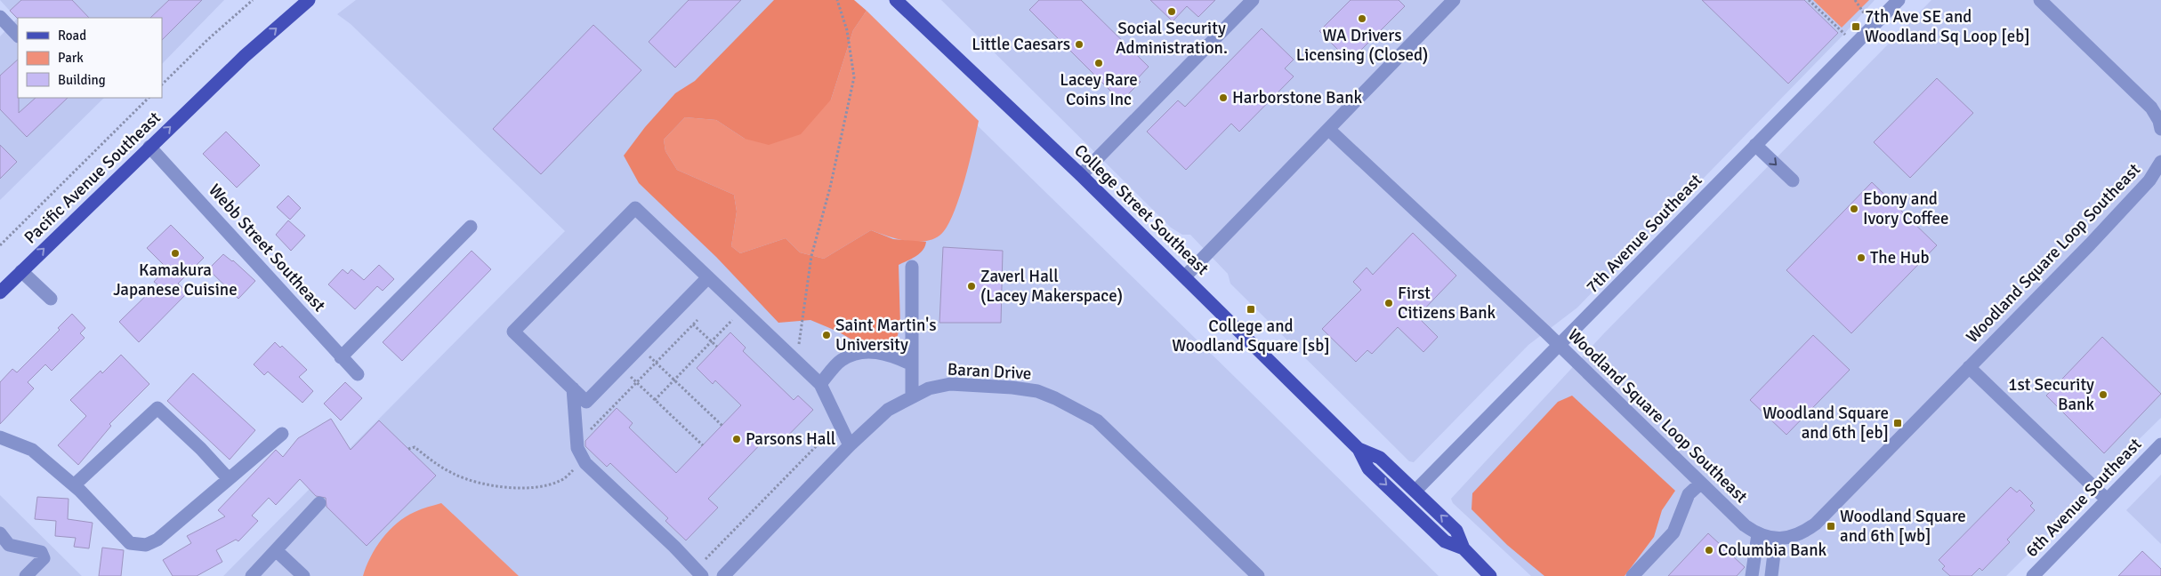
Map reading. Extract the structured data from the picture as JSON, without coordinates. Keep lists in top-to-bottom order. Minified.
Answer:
{"streets":{"main road":["Pacific Avenue Southeast","College Street Southeast"],"street":["7th Avenue Southeast","Webb Street Southeast","Woodland Square Loop Southeast","Baran Drive","6th Avenue Southeast"]},"crossings":[["Pacific Avenue Southeast","Webb Street Southeast"],["College Street Southeast","7th Avenue Southeast"],["7th Avenue Southeast","Woodland Square Loop Southeast"],["Woodland Square Loop Southeast","6th Avenue Southeast"]],"one_way":["Pacific Avenue Southeast"],"places":{"other":["Social Security Administration.","WA Drivers Licensing (Closed)","Little Caesars","Lacey Rare Coins Inc","Harborstone Bank","Ebony and Ivory Coffee","Kamakura Japanese Cuisine","The Hub","Zaverl Hall (Lacey Makerspace)","First Citizens Bank","Saint Martin's University","1st Security Bank","Parsons Hall","Columbia Bank"],"transit":["7th Ave SE and Woodland Sq Loop [eb]","College and Woodland Square [sb]","Woodland Square and 6th [eb]","Woodland Square and 6th [wb]"]},"legend":["Road","Park","Building"]}
